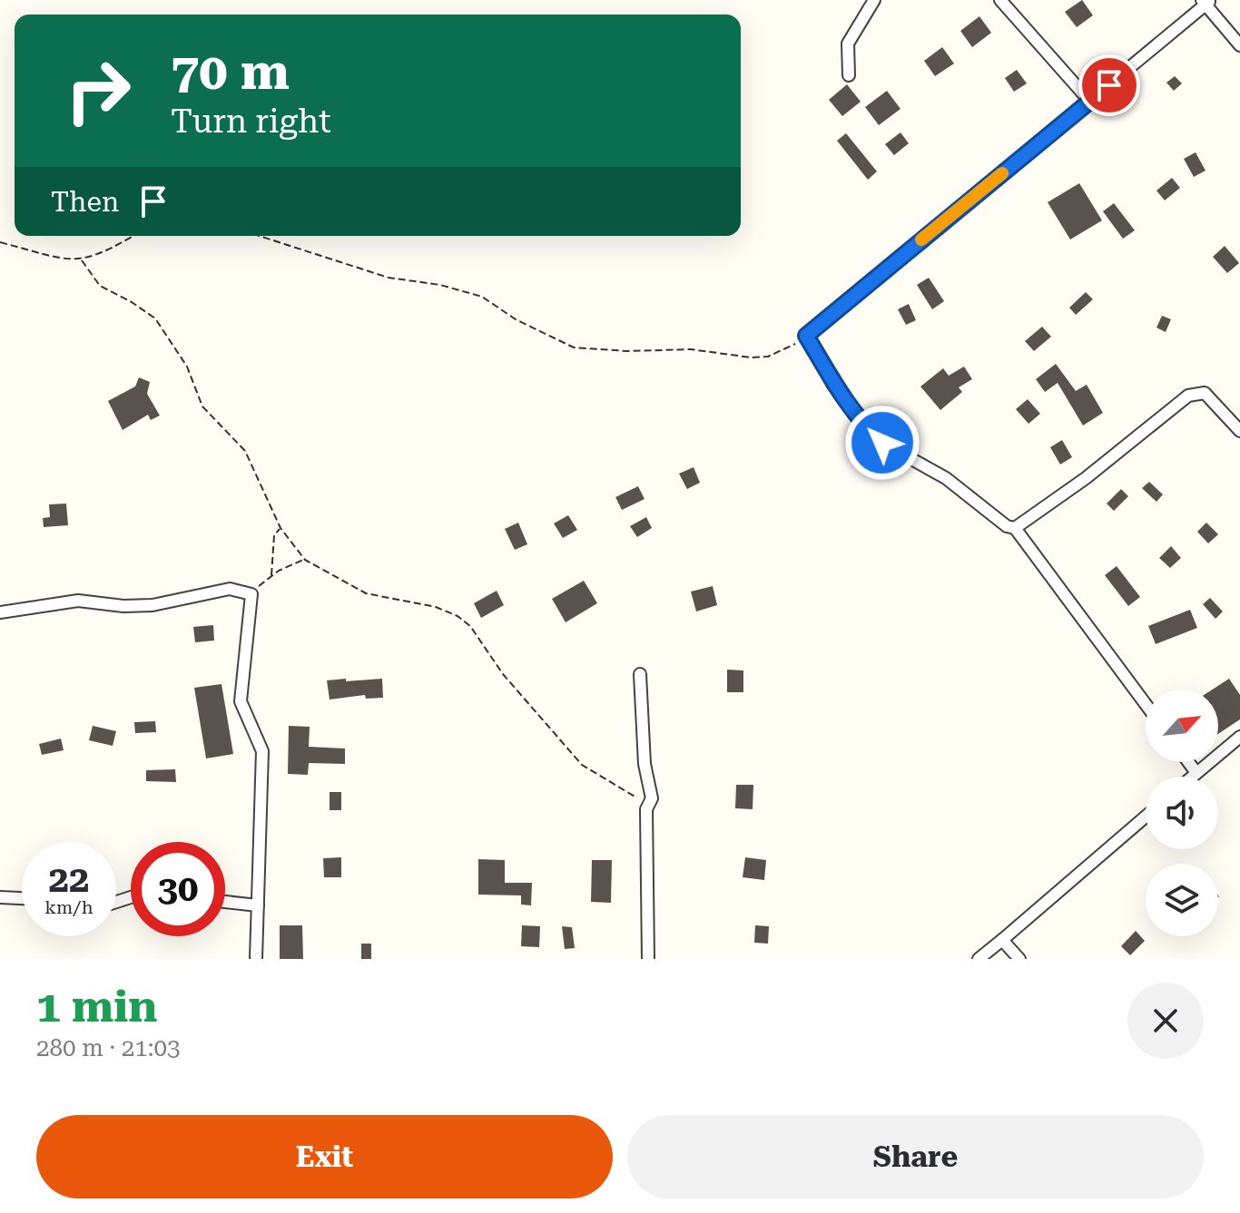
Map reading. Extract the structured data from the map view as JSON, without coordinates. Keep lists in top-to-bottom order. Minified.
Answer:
{"north":"top right","page":{"turn":["70 m","Turn right"],"then":"Then","speed":"22 km/h","limit":"30","heading":["1 min","280 m · 21:03"],"buttons":["Exit","Share"]}}
